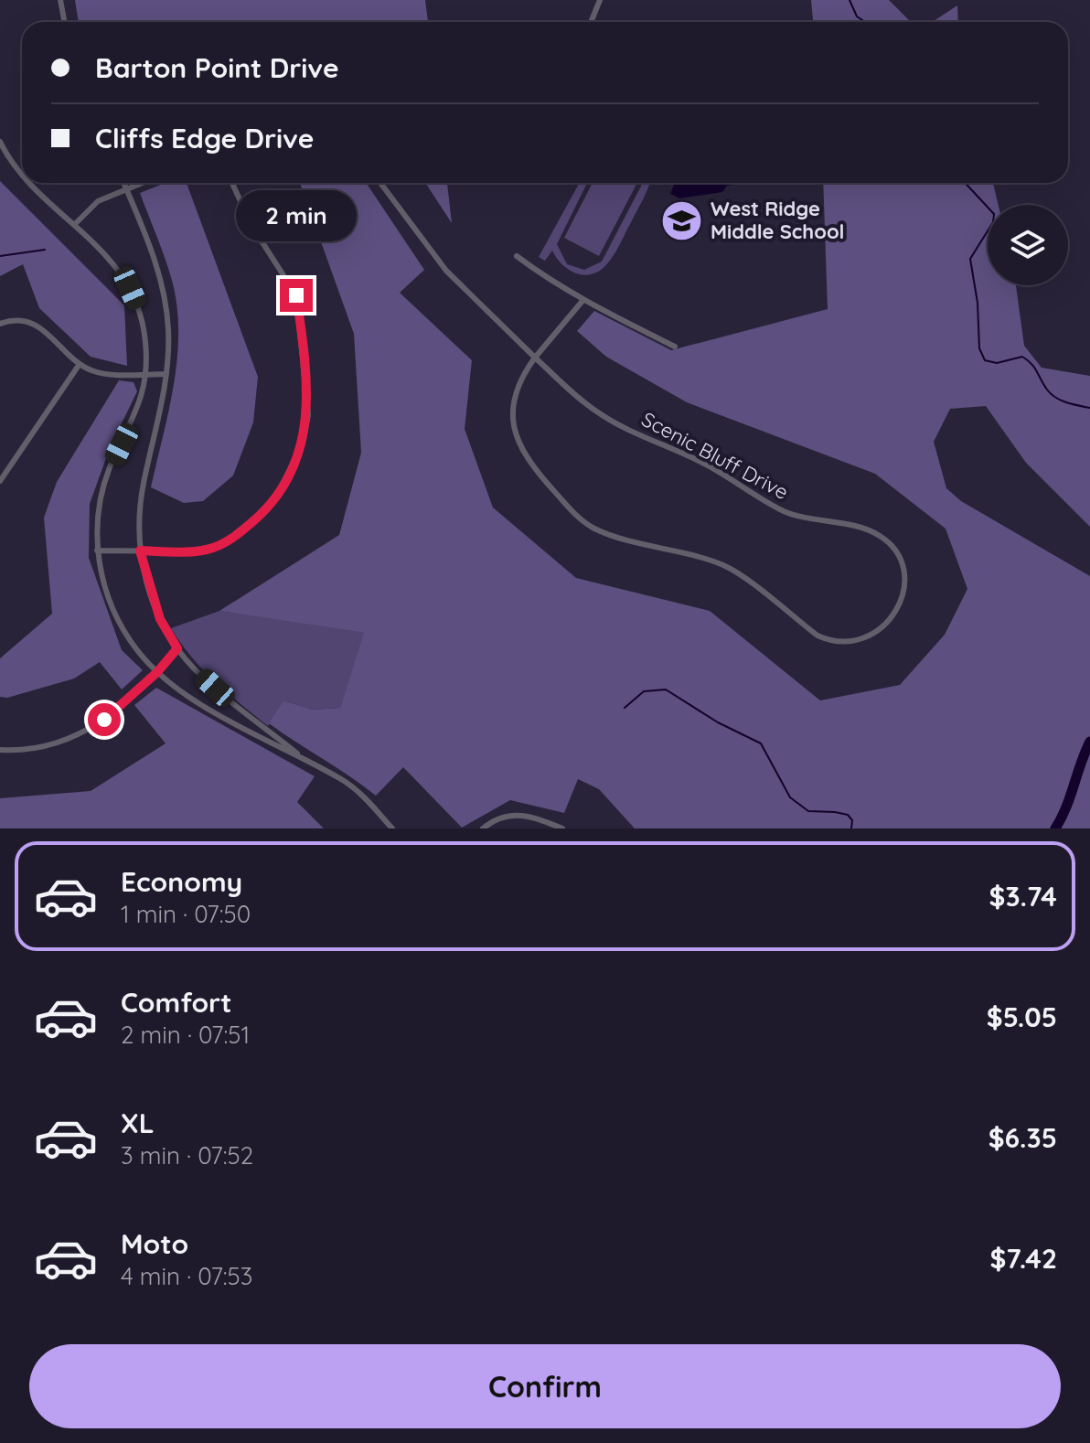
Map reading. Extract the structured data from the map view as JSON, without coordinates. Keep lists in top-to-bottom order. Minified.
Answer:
{"streets":{"street":["Scenic Bluff Drive"]},"places":{"school or university":["West Ridge Middle School"]},"page":{"banner":["Barton Point Drive","Cliffs Edge Drive"],"bubble":"2 min","list":[{"name":"Economy","note":"1 min · 07:50","value":"$3.74"},{"name":"Comfort","note":"2 min · 07:51","value":"$5.05"},{"name":"XL","note":"3 min · 07:52","value":"$6.35"},{"name":"Moto","note":"4 min · 07:53","value":"$7.42"}],"buttons":"Confirm"}}
